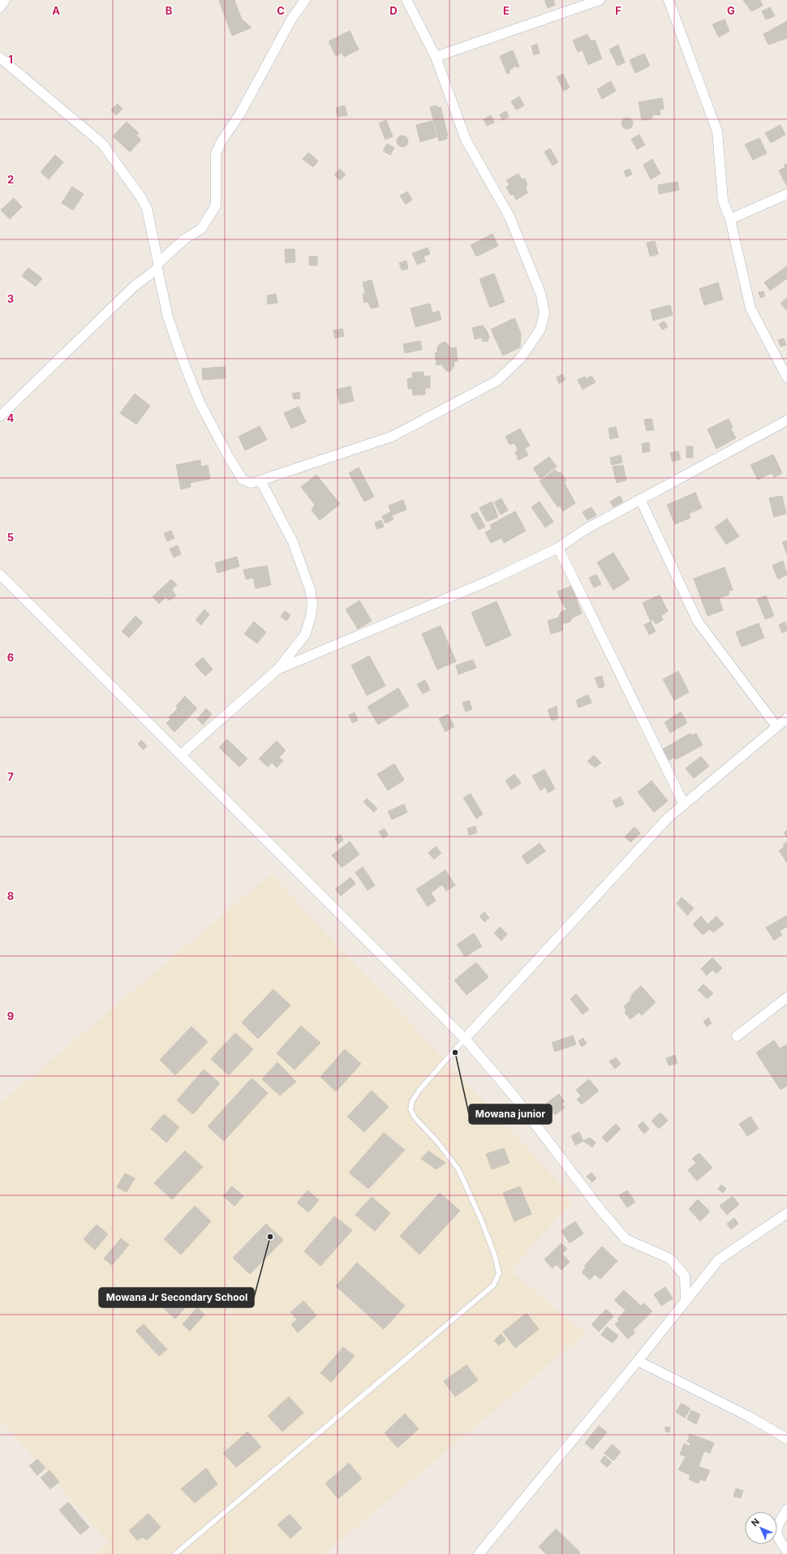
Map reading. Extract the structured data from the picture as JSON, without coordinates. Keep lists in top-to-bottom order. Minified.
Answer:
{"places":["Mowana junior","Mowana Jr Secondary School"],"north":"top left","grid":{"columns":["A","B","C","D","E","F","G"],"rows":["1","2","3","4","5","6","7","8","9"]}}
